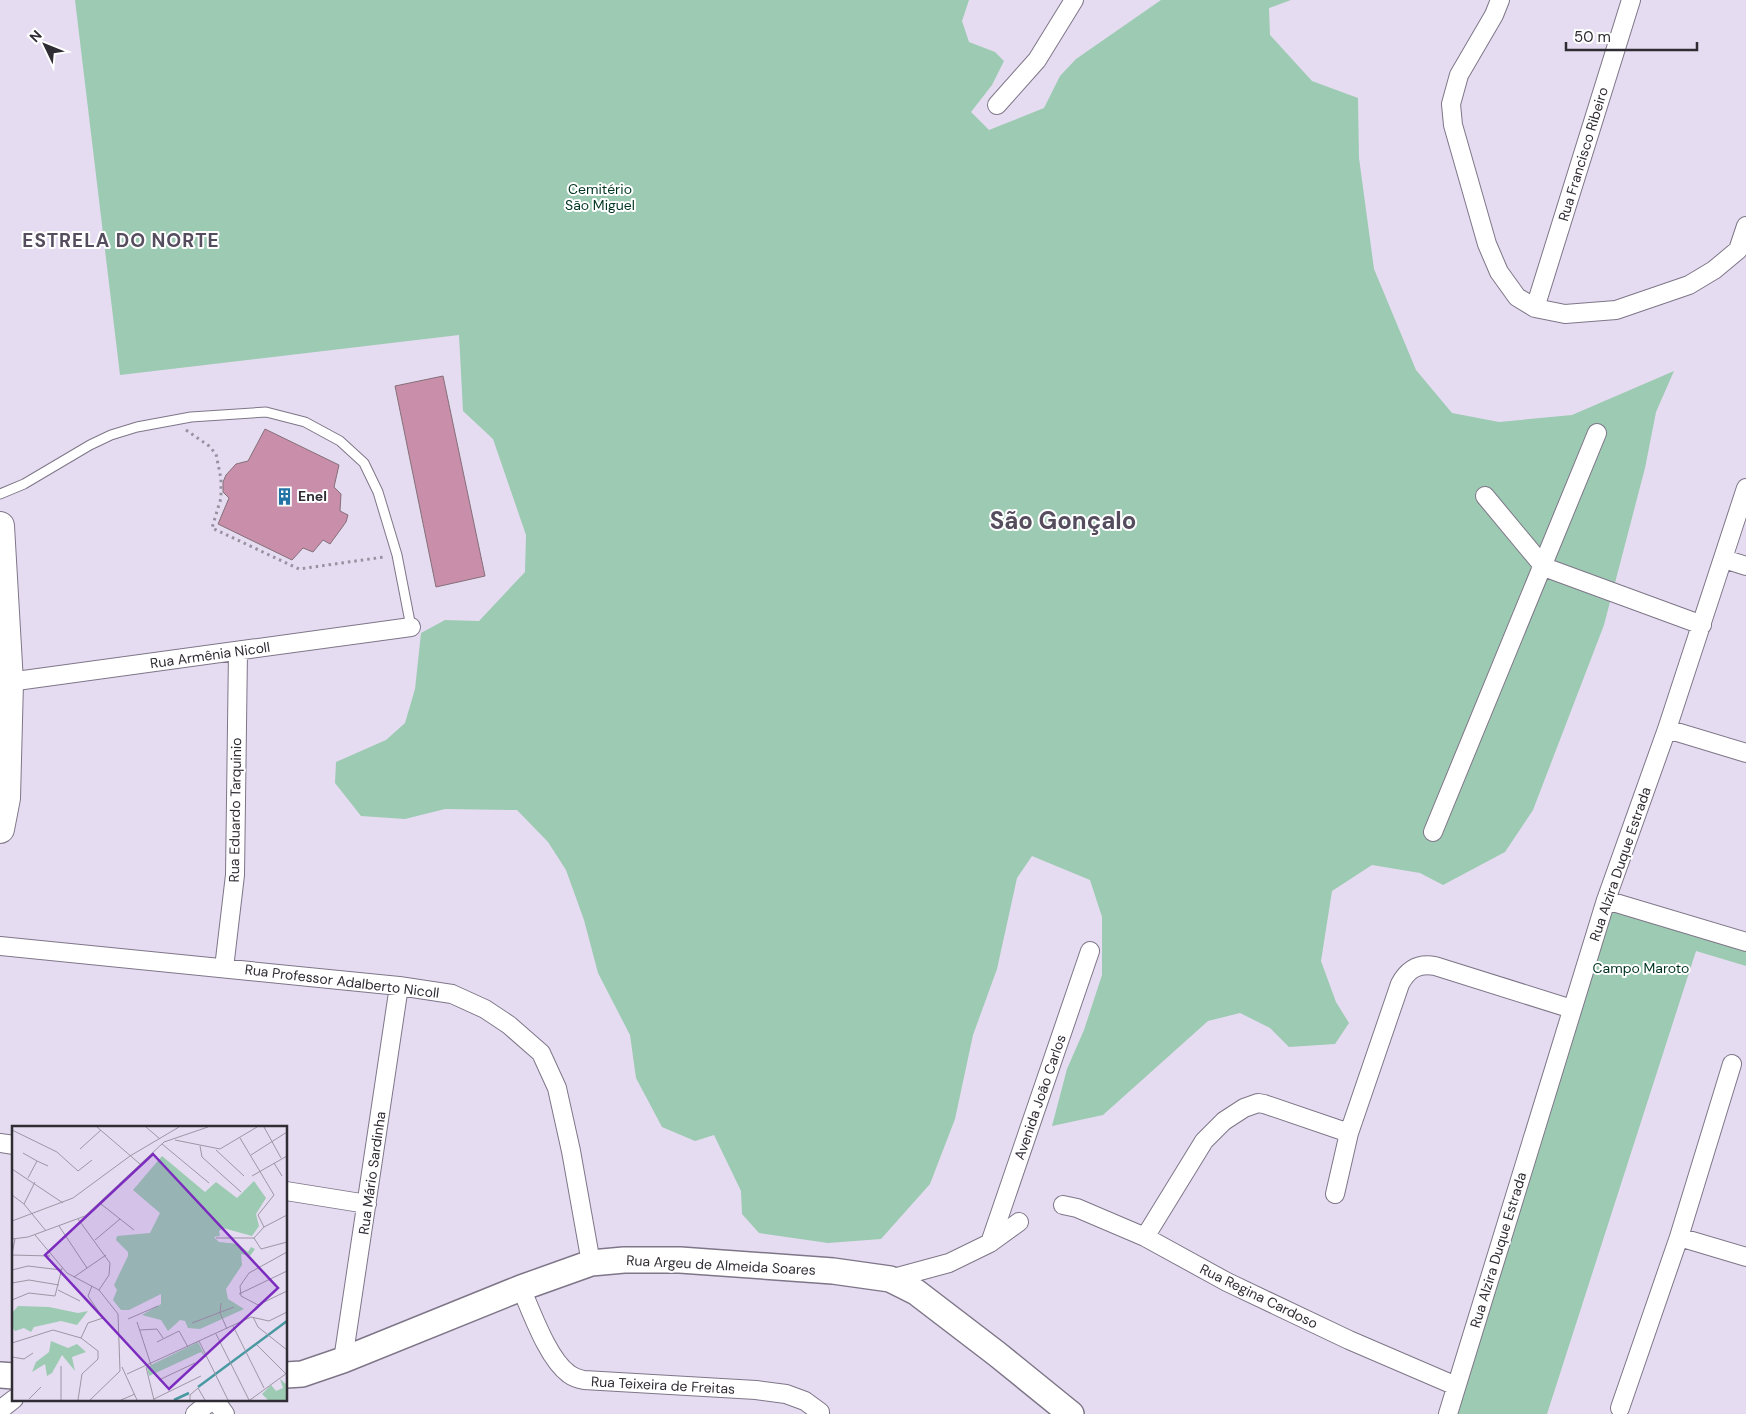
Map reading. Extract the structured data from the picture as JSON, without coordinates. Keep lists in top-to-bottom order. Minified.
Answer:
{"streets":{"street":["Rua Francisco Ribeiro","Rua Armênia Nicoll","Rua Eduardo Tarquinio","Rua Alzira Duque Estrada","Rua Professor Adalberto Nicoll","Avenida João Carlos","Rua Mário Sardinha","Rua Argeu de Almeida Soares","Rua Regina Cardoso","Rua Teixeira de Freitas"]},"crossings":[["Rua Armênia Nicoll","Rua Eduardo Tarquinio"],["Rua Eduardo Tarquinio","Rua Professor Adalberto Nicoll"],["Rua Alzira Duque Estrada","Rua Regina Cardoso"],["Rua Professor Adalberto Nicoll","Rua Mário Sardinha"],["Rua Professor Adalberto Nicoll","Rua Argeu de Almeida Soares"],["Rua Mário Sardinha","Rua Argeu de Almeida Soares"],["Rua Argeu de Almeida Soares","Rua Teixeira de Freitas"]],"districts":["ESTRELA DO NORTE","São Gonçalo"],"parks":["Cemitério São Miguel","Campo Maroto"],"places":{"building":["Enel"]},"scale_bar":"50 m","north":"top left"}
